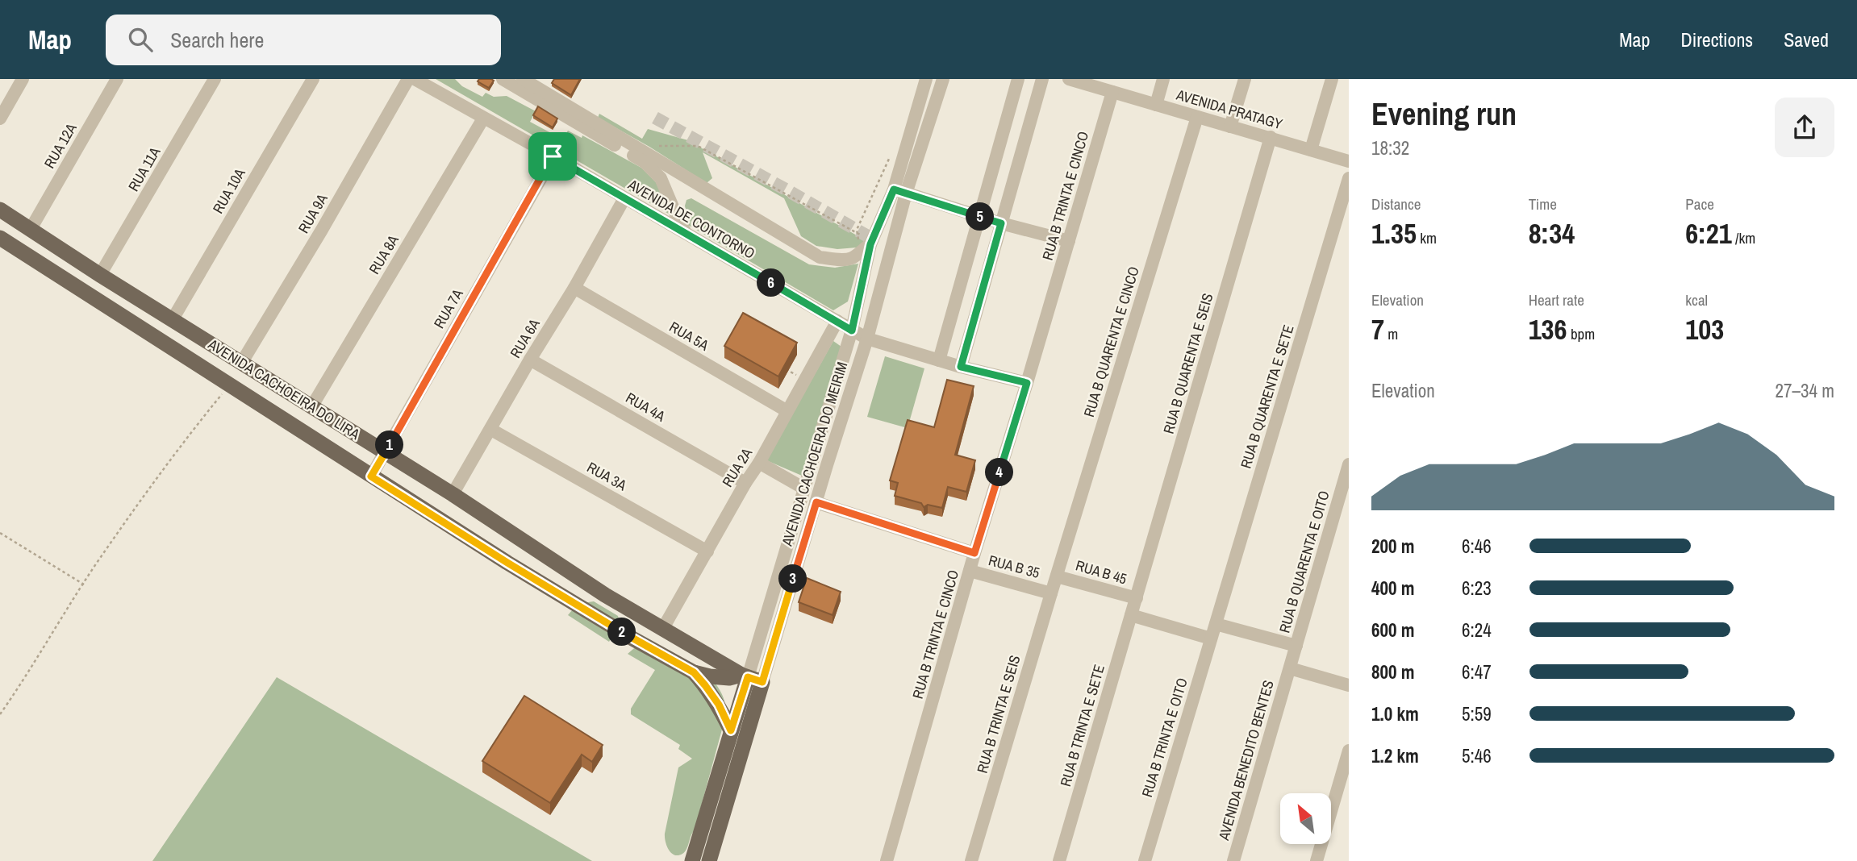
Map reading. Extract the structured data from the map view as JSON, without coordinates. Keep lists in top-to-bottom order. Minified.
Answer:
{"streets":{"main road":["AVENIDA CACHOEIRA DO LIRA","AVENIDA CACHOEIRA DO MEIRIM"],"street":["AVENIDA PRATAGY","RUA 12A","RUA 11A","RUA 10A","RUA B TRINTA E CINCO","RUA 9A","AVENIDA DE CONTORNO","RUA 8A","RUA 7A","RUA 5A","RUA 6A","RUA B QUARENTA E CINCO","RUA B QUARENTA E SEIS","RUA B QUARENTA E SETE","RUA 4A","RUA 2A","RUA 3A","RUA B QUARENTA E OITO","RUA B 35","RUA B 45","RUA B TRINTA E SEIS","RUA B TRINTA E SETE","RUA B TRINTA E OITO","AVENIDA BENEDITO BENTES"]},"crossings":[["AVENIDA PRATAGY","RUA B TRINTA E CINCO"],["AVENIDA PRATAGY","RUA B QUARENTA E CINCO"],["AVENIDA PRATAGY","RUA B QUARENTA E SEIS"],["RUA 12A","AVENIDA CACHOEIRA DO LIRA"],["RUA 11A","AVENIDA CACHOEIRA DO LIRA"],["RUA 10A","AVENIDA CACHOEIRA DO LIRA"],["RUA B TRINTA E CINCO","AVENIDA DE CONTORNO"],["RUA B TRINTA E CINCO","RUA B 35"],["RUA 9A","AVENIDA CACHOEIRA DO LIRA"],["AVENIDA DE CONTORNO","RUA 8A"],["AVENIDA DE CONTORNO","RUA 7A"],["AVENIDA DE CONTORNO","RUA 6A"],["AVENIDA DE CONTORNO","AVENIDA CACHOEIRA DO MEIRIM"],["AVENIDA DE CONTORNO","RUA 2A"],["RUA 8A","AVENIDA CACHOEIRA DO LIRA"],["RUA 7A","AVENIDA CACHOEIRA DO LIRA"],["RUA 5A","RUA 6A"],["RUA 5A","RUA 2A"],["RUA 6A","AVENIDA CACHOEIRA DO LIRA"],["RUA 6A","RUA 4A"],["RUA 6A","RUA 3A"],["RUA B QUARENTA E CINCO","RUA B 45"],["RUA B QUARENTA E CINCO","RUA B TRINTA E SEIS"],["RUA B QUARENTA E SEIS","RUA B 45"],["RUA B QUARENTA E SEIS","RUA B TRINTA E SETE"],["AVENIDA CACHOEIRA DO LIRA","AVENIDA CACHOEIRA DO MEIRIM"],["AVENIDA CACHOEIRA DO LIRA","RUA 2A"],["RUA B QUARENTA E SETE","RUA B TRINTA E OITO"],["RUA 4A","RUA 2A"],["RUA 2A","RUA 3A"],["RUA B QUARENTA E OITO","AVENIDA BENEDITO BENTES"],["RUA B 35","RUA B TRINTA E SEIS"],["RUA B 45","RUA B TRINTA E SEIS"],["RUA B 45","RUA B TRINTA E SETE"]],"north":"top left","page":{"header":"Map","search":"Search here","nav":["Map","Directions","Saved"],"heading":["Evening run","18:32"],"stats":[["Distance","1.35 km"],["Time","8:34"],["Pace","6:21 /km"],["Elevation","7 m"],["Heart rate","136 bpm"],["kcal","103"]],"pins":["5","6","1","4","3","2"],"chart":["Elevation","27–34 m"],"list":[{"name":"200 m","note":"6:46"},{"name":"400 m","note":"6:23"},{"name":"600 m","note":"6:24"},{"name":"800 m","note":"6:47"},{"name":"1.0 km","note":"5:59"},{"name":"1.2 km","note":"5:46"}]}}
